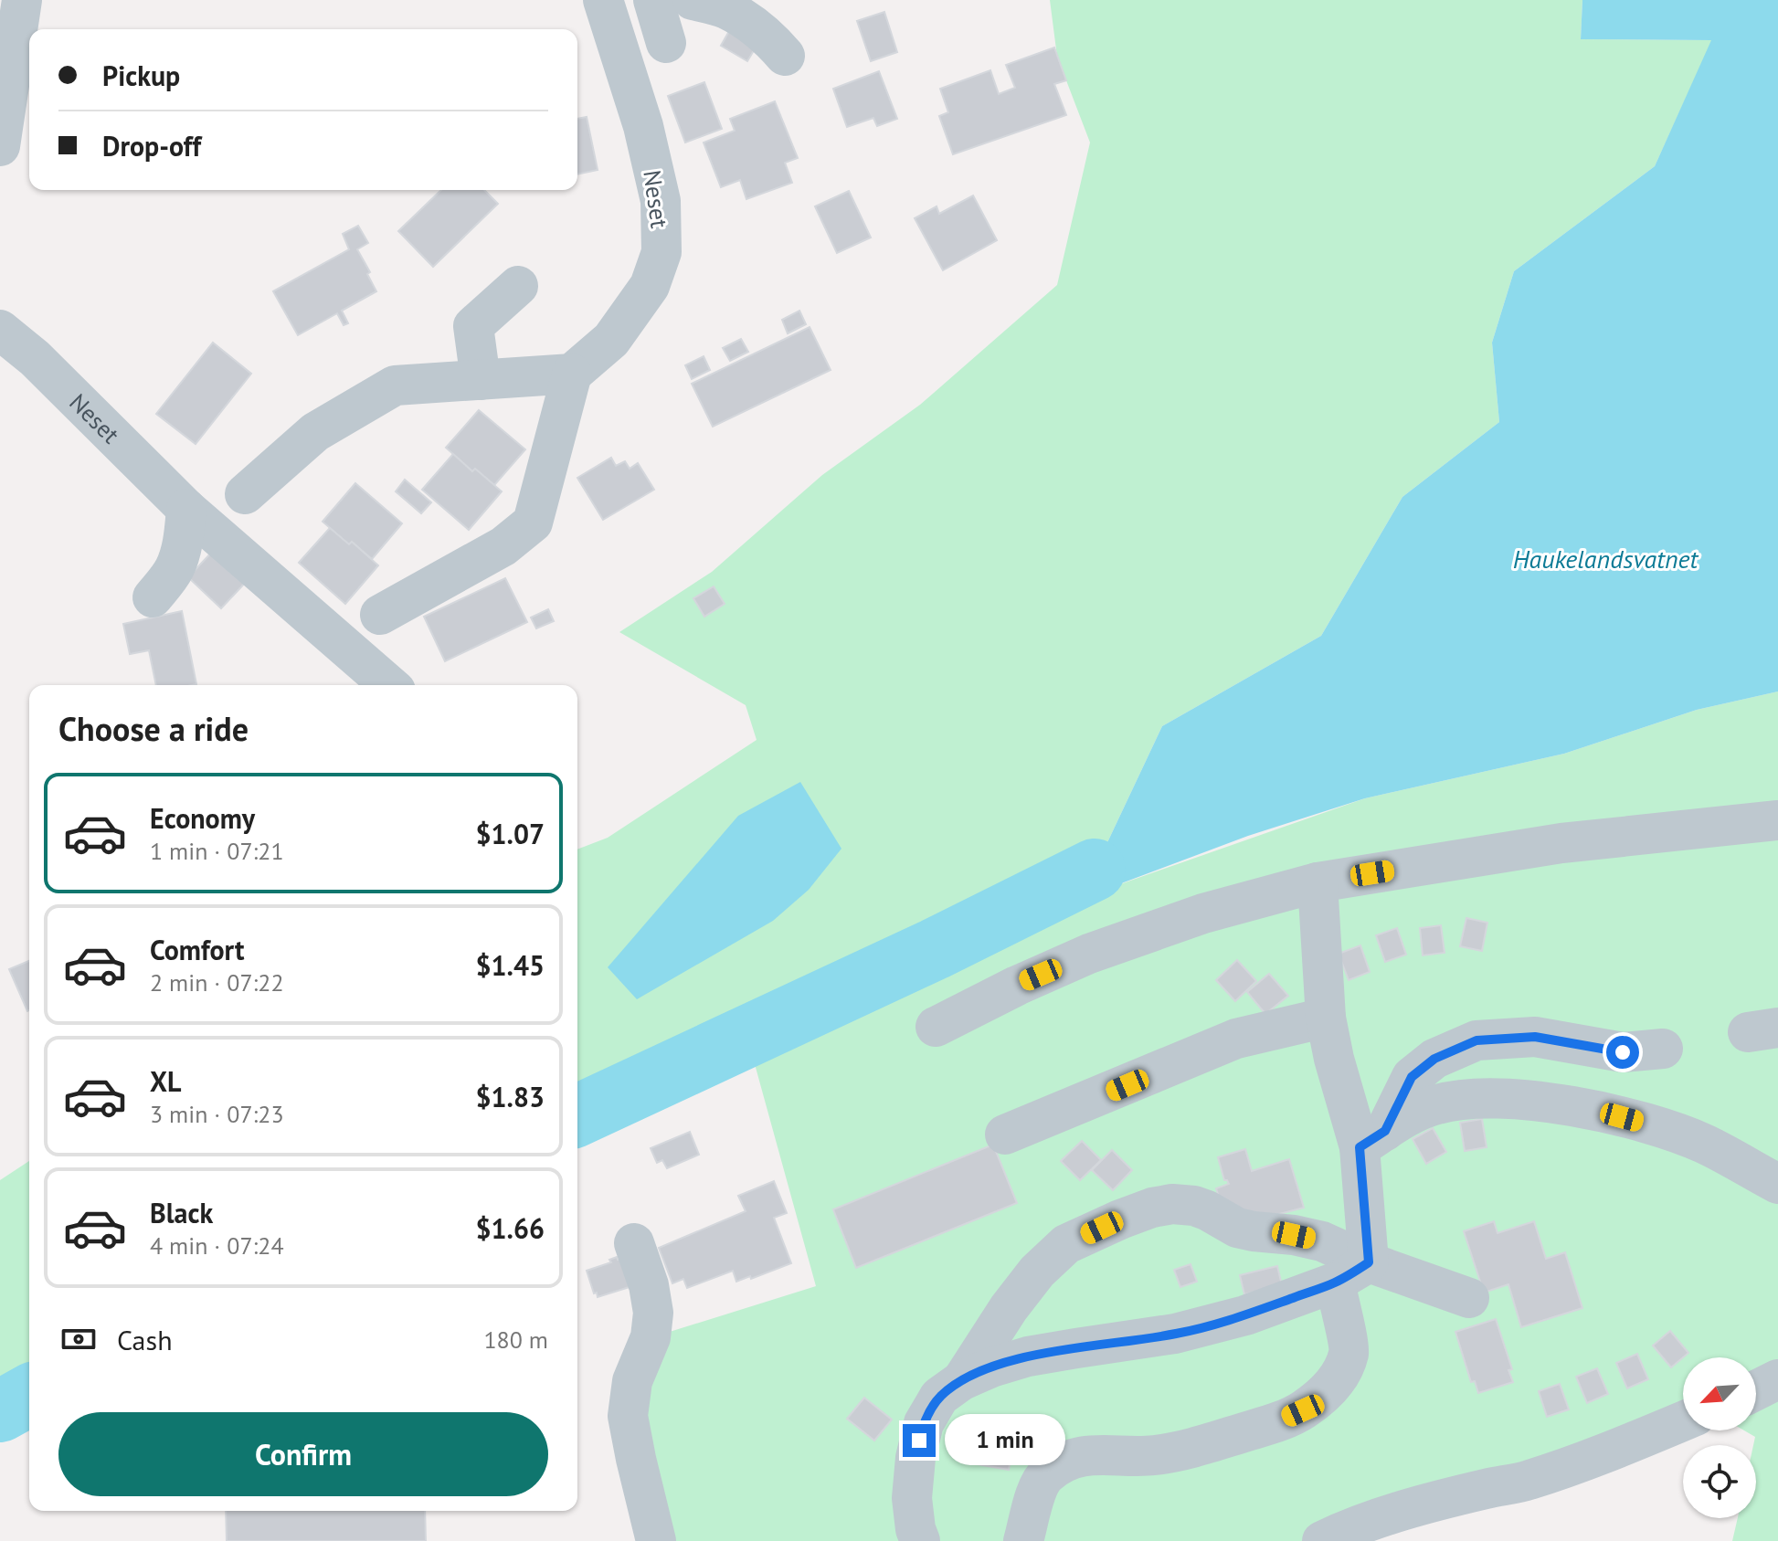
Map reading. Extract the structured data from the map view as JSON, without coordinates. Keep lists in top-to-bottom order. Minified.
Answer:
{"streets":{"street":["Neset"]},"water":["Haukelandsvatnet"],"north":"bottom left","page":{"banner":["Pickup","Drop-off"],"heading":"Choose a ride","list":[{"name":"Economy","note":"1 min · 07:21","value":"$1.07"},{"name":"Comfort","note":"2 min · 07:22","value":"$1.45"},{"name":"XL","note":"3 min · 07:23","value":"$1.83"},{"name":"Black","note":"4 min · 07:24","value":"$1.66"}],"pay":["Cash","180 m"],"buttons":"Confirm","bubble":"1 min"}}
